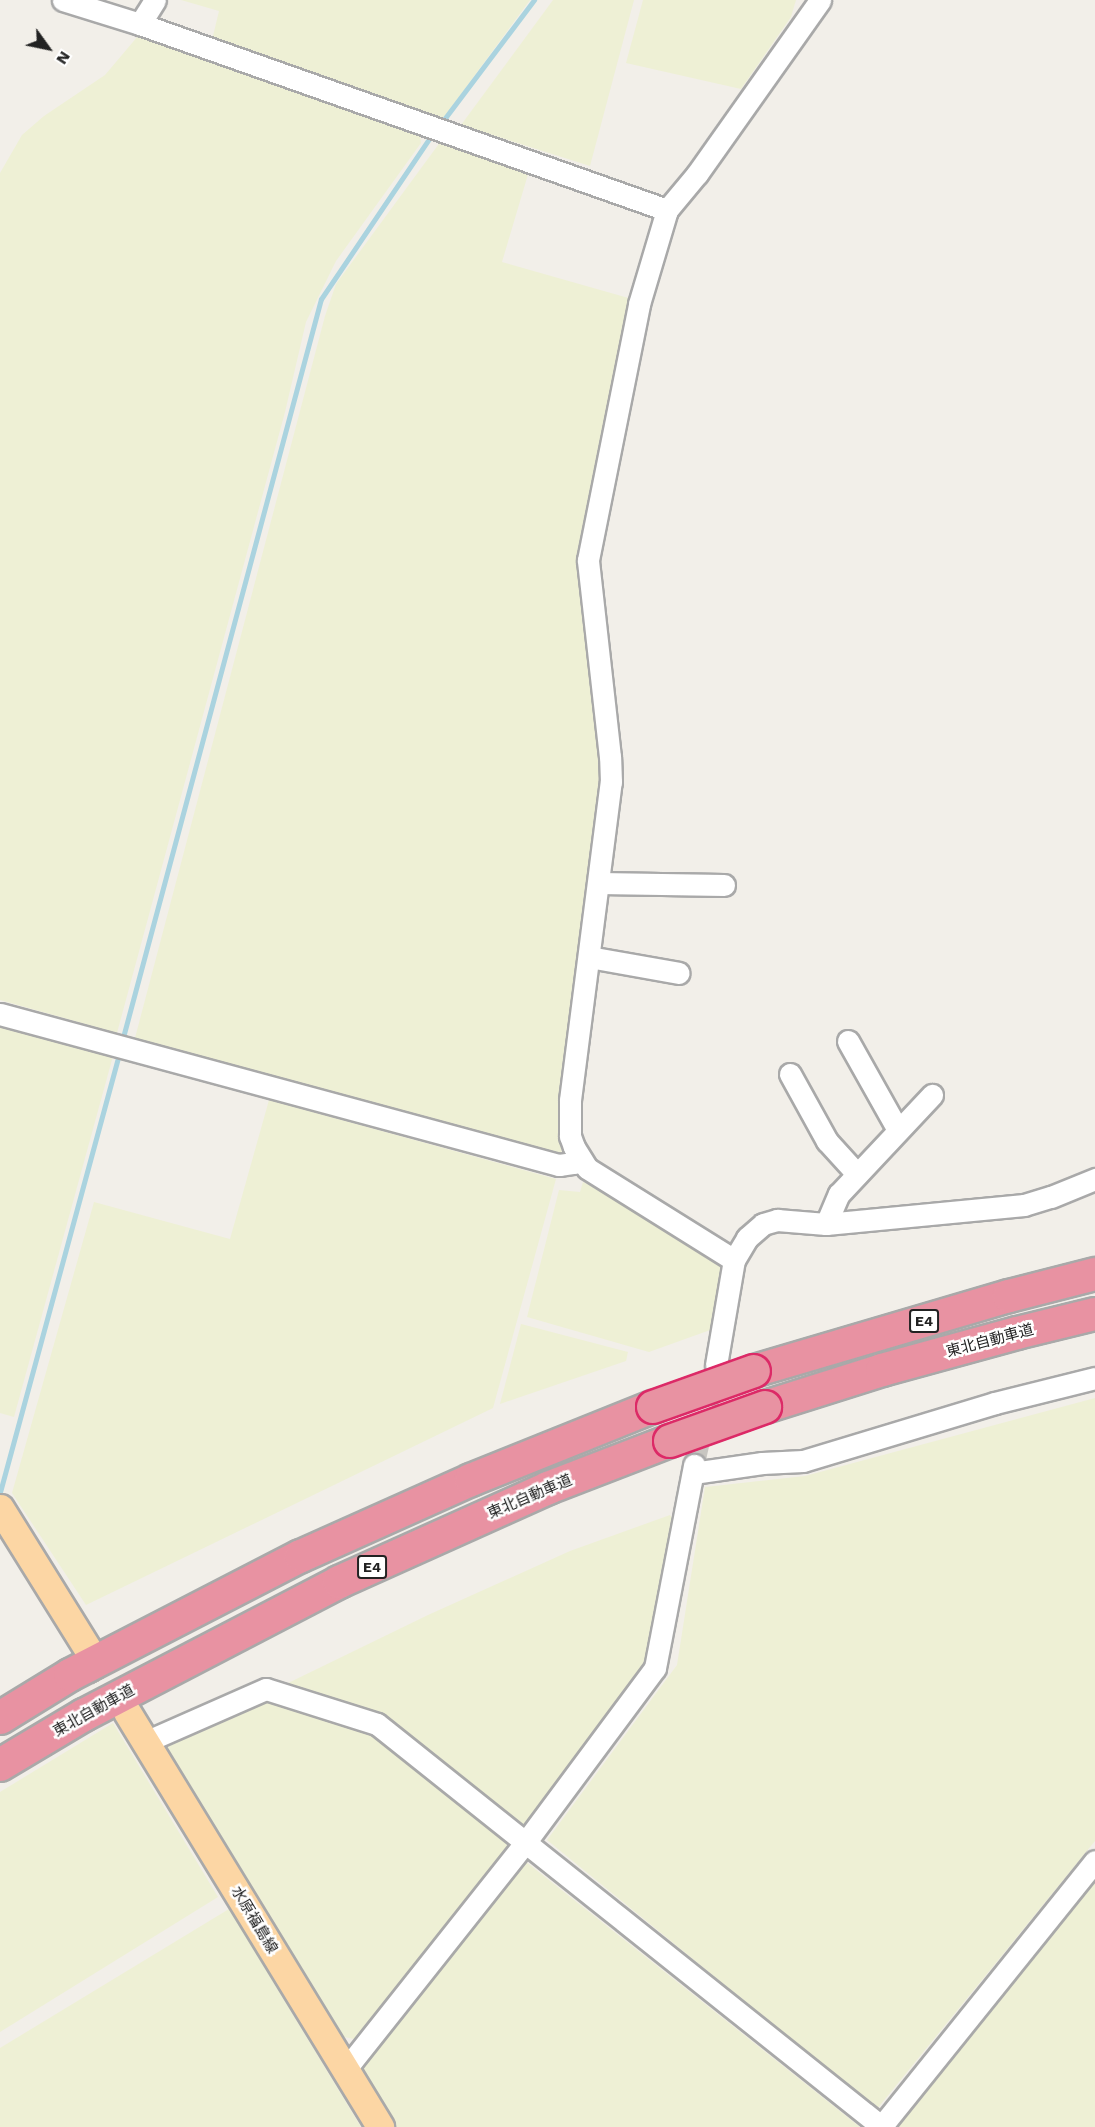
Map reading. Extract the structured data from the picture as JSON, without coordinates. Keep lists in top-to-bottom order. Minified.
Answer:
{"streets":{"highway":["E4","東北自動車道"],"main road":["水原福島線"]},"north":"bottom right"}
